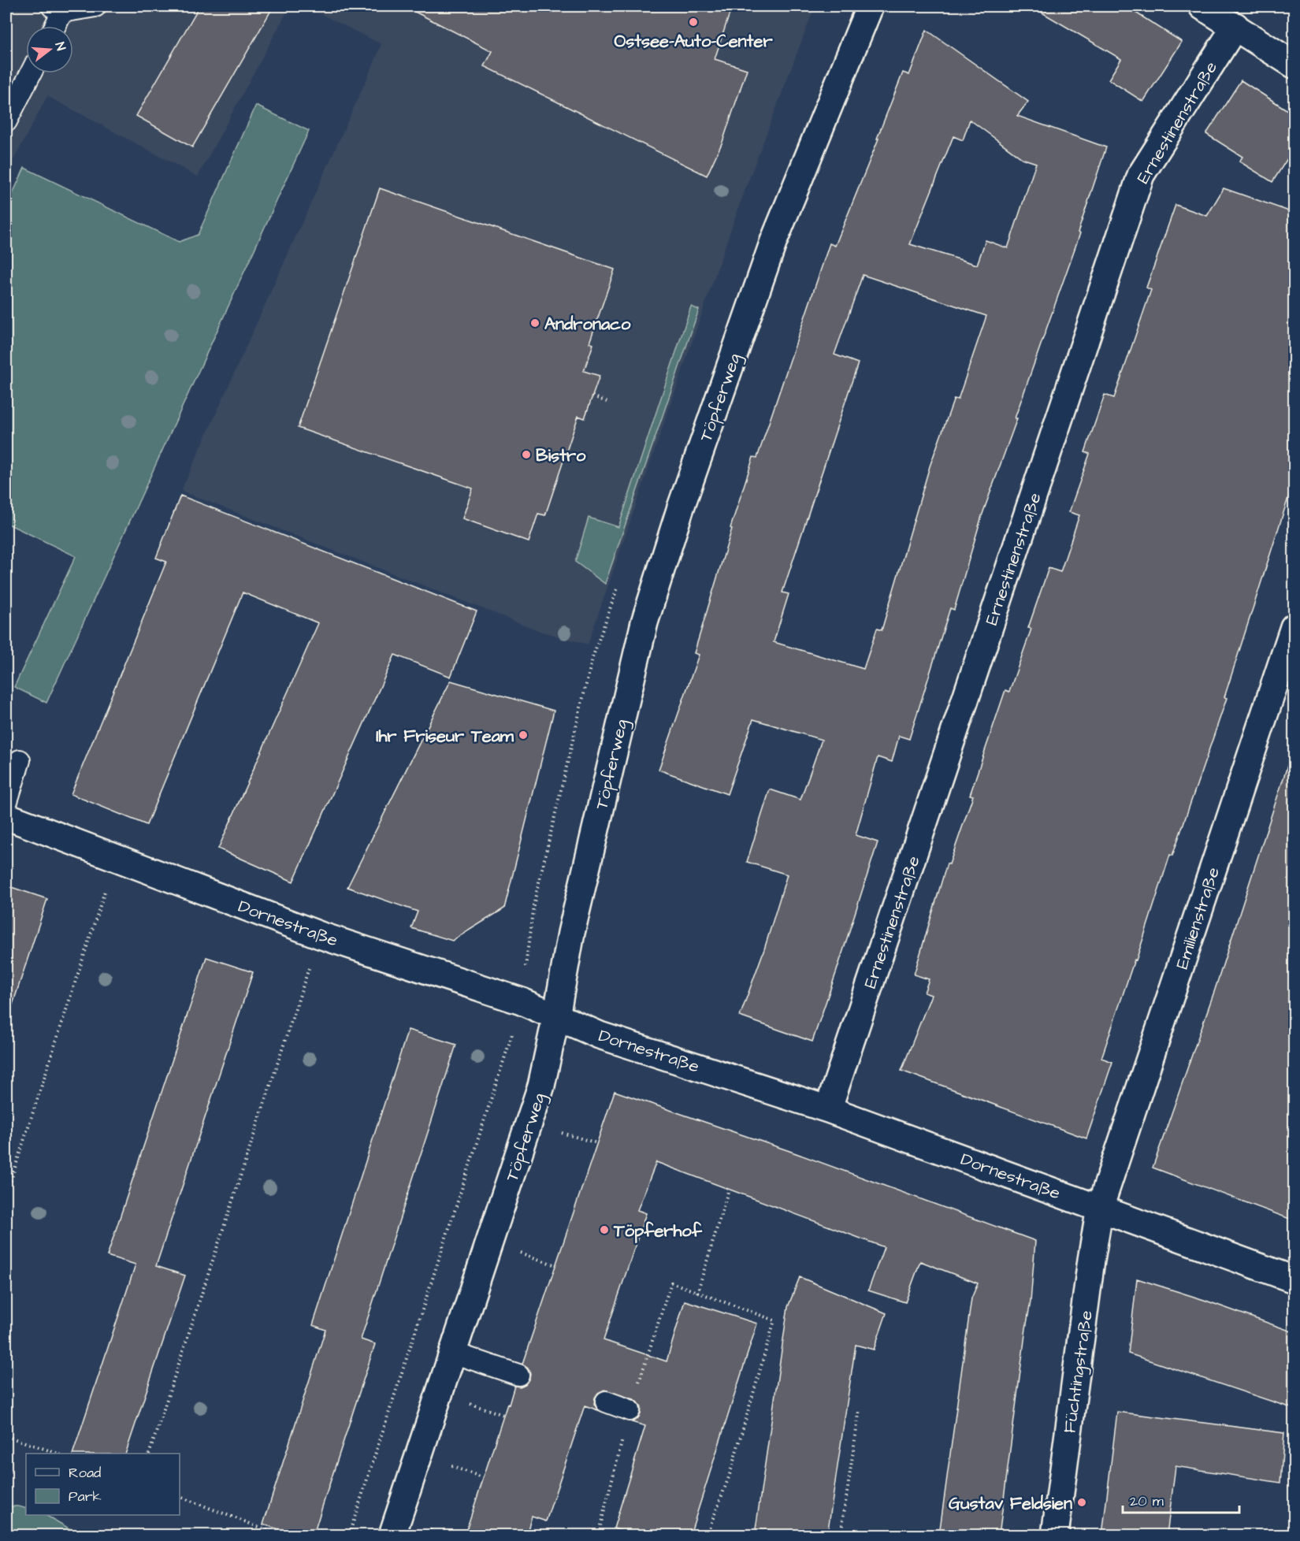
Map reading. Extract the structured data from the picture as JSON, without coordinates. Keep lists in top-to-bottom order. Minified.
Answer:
{"streets":{"street":["Ernestinenstraße","Töpferweg","Emilienstraße","Dornestraße","Füchtingstraße"]},"crossings":[["Ernestinenstraße","Dornestraße"],["Töpferweg","Dornestraße"],["Emilienstraße","Dornestraße"],["Emilienstraße","Füchtingstraße"],["Dornestraße","Füchtingstraße"]],"places":["Ostsee-Auto-Center","Andronaco","Bistro","Ihr Friseur Team","Töpferhof","Gustav Feldsien"],"legend":["Road","Park"],"scale_bar":"20 m","north":"right"}
